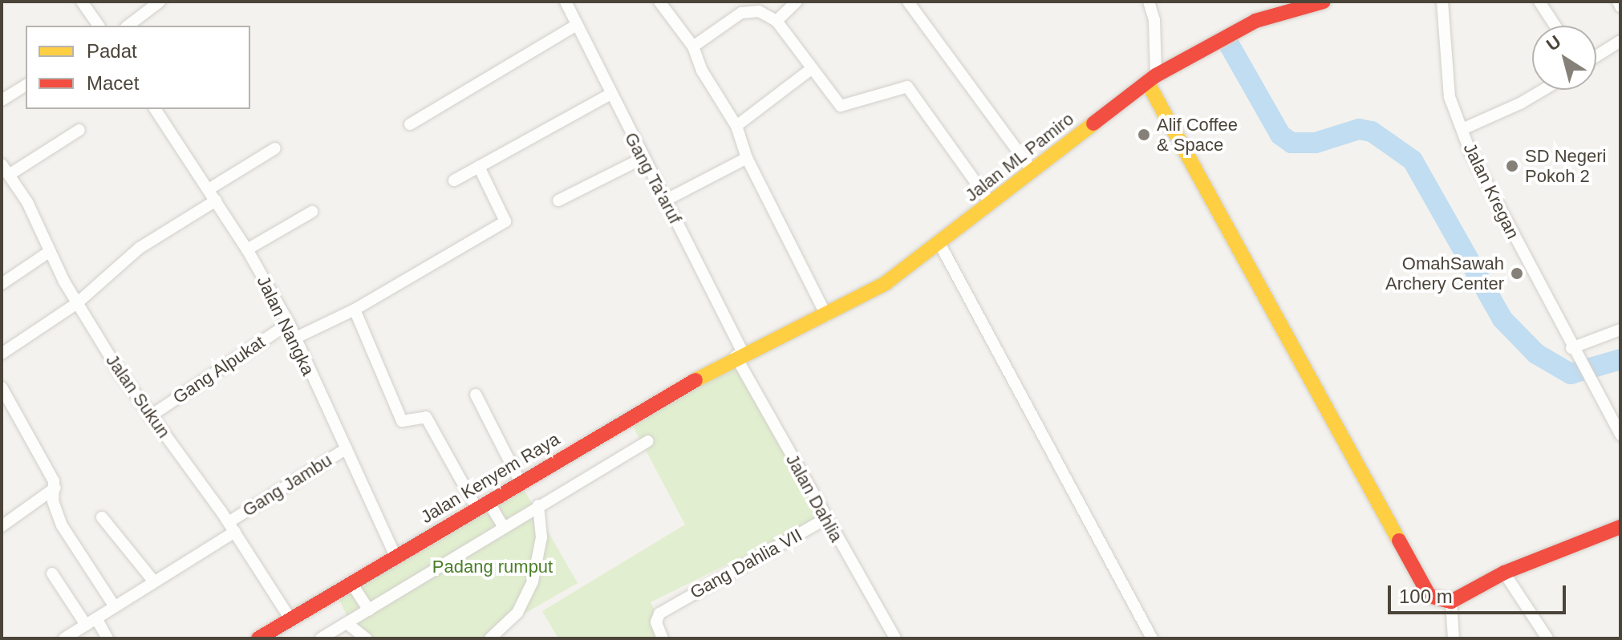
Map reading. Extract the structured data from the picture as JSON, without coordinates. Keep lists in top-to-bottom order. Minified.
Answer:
{"streets":{"street":["Jalan ML Pamiro","Gang Ta'aruf","Jalan Kregan","Jalan Nangka","Gang Alpukat","Jalan Sukun","Jalan Kenyem Raya","Gang Jambu","Jalan Dahlia","Gang Dahlia VII"]},"crossings":[["Jalan ML Pamiro","Gang Ta'aruf"],["Jalan ML Pamiro","Jalan Kenyem Raya"],["Jalan ML Pamiro","Jalan Dahlia"],["Gang Ta'aruf","Jalan Kenyem Raya"],["Gang Ta'aruf","Jalan Dahlia"],["Jalan Nangka","Gang Alpukat"],["Jalan Nangka","Jalan Kenyem Raya"],["Jalan Nangka","Gang Jambu"],["Gang Alpukat","Jalan Sukun"],["Jalan Sukun","Jalan Kenyem Raya"],["Jalan Sukun","Gang Jambu"],["Jalan Kenyem Raya","Jalan Dahlia"],["Jalan Dahlia","Gang Dahlia VII"]],"parks":["Padang rumput"],"places":["Alif Coffee & Space","SD Negeri Pokoh 2","OmahSawah Archery Center"],"legend":["Padat","Macet"],"scale_bar":"100 m","north":"top left"}
